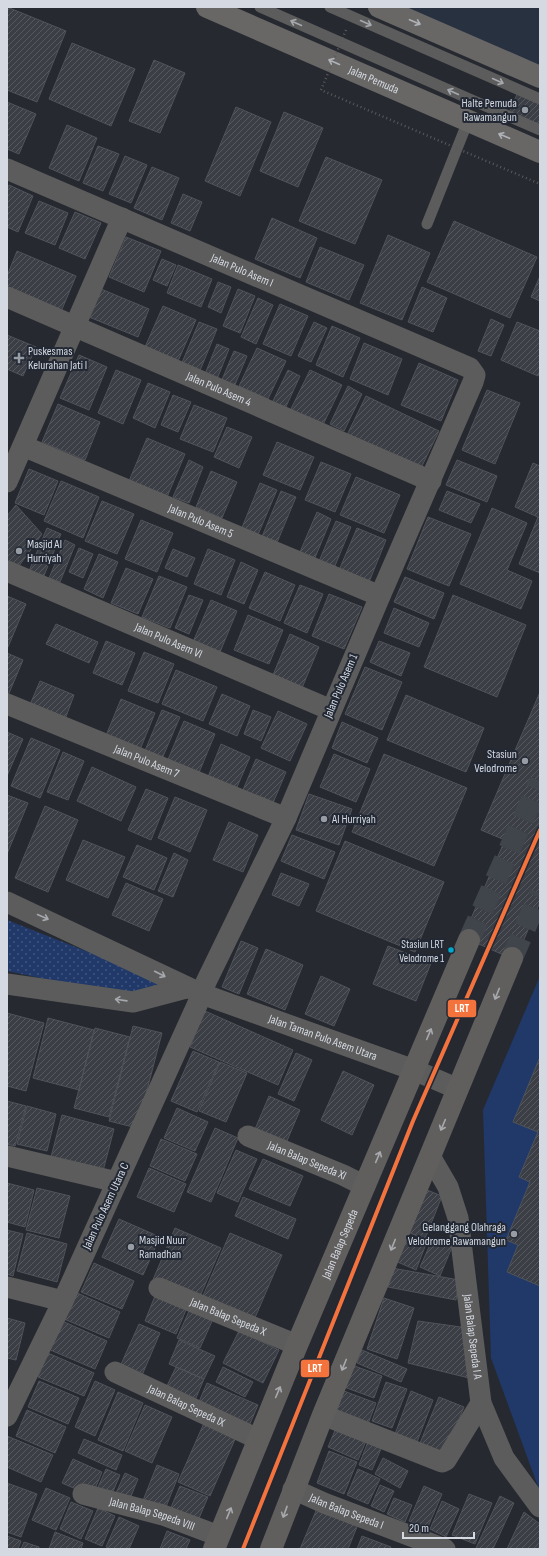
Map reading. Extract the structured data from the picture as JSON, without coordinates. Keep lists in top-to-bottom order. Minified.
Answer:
{"streets":{"main road":["Jalan Pemuda","Jalan Balap Sepeda"],"street":["Jalan Pulo Asem I","Jalan Pulo Asem 4","Jalan Pulo Asem 5","Jalan Pulo Asem VI","Jalan Pulo Asem 1","Jalan Pulo Asem 7","Jalan Taman Pulo Asem Utara","Jalan Balap Sepeda XI","Jalan Pulo Asem Utara C","Jalan Balap Sepeda X","Jalan Balap Sepeda I A","Jalan Balap Sepeda IX","Jalan Balap Sepeda I","Jalan Balap Sepeda VIII"]},"crossings":[["Jalan Pulo Asem I","Jalan Pulo Asem 1"],["Jalan Pulo Asem 4","Jalan Pulo Asem 1"],["Jalan Pulo Asem 5","Jalan Pulo Asem 1"],["Jalan Pulo Asem VI","Jalan Pulo Asem 1"],["Jalan Pulo Asem 1","Jalan Pulo Asem 7"],["Jalan Pulo Asem 1","Jalan Taman Pulo Asem Utara"],["Jalan Pulo Asem 1","Jalan Pulo Asem Utara C"],["Jalan Taman Pulo Asem Utara","Jalan Pulo Asem Utara C"],["Jalan Taman Pulo Asem Utara","Jalan Balap Sepeda"],["Jalan Balap Sepeda XI","Jalan Balap Sepeda"],["Jalan Balap Sepeda","Jalan Balap Sepeda X"],["Jalan Balap Sepeda","Jalan Balap Sepeda IX"],["Jalan Balap Sepeda","Jalan Balap Sepeda VIII"]],"places":{"other":["Halte Pemuda Rawamangun","Masjid Al Hurriyah","Stasiun Velodrome","Al Hurriyah","Stasiun LRT Velodrome 1","Gelanggang Olahraga Velodrome Rawamangun","Masjid Nuur Ramadhan"],"health":["Puskesmas Kelurahan Jati I"]},"lines":["rail line LRT"],"scale_bar":"20 m"}
